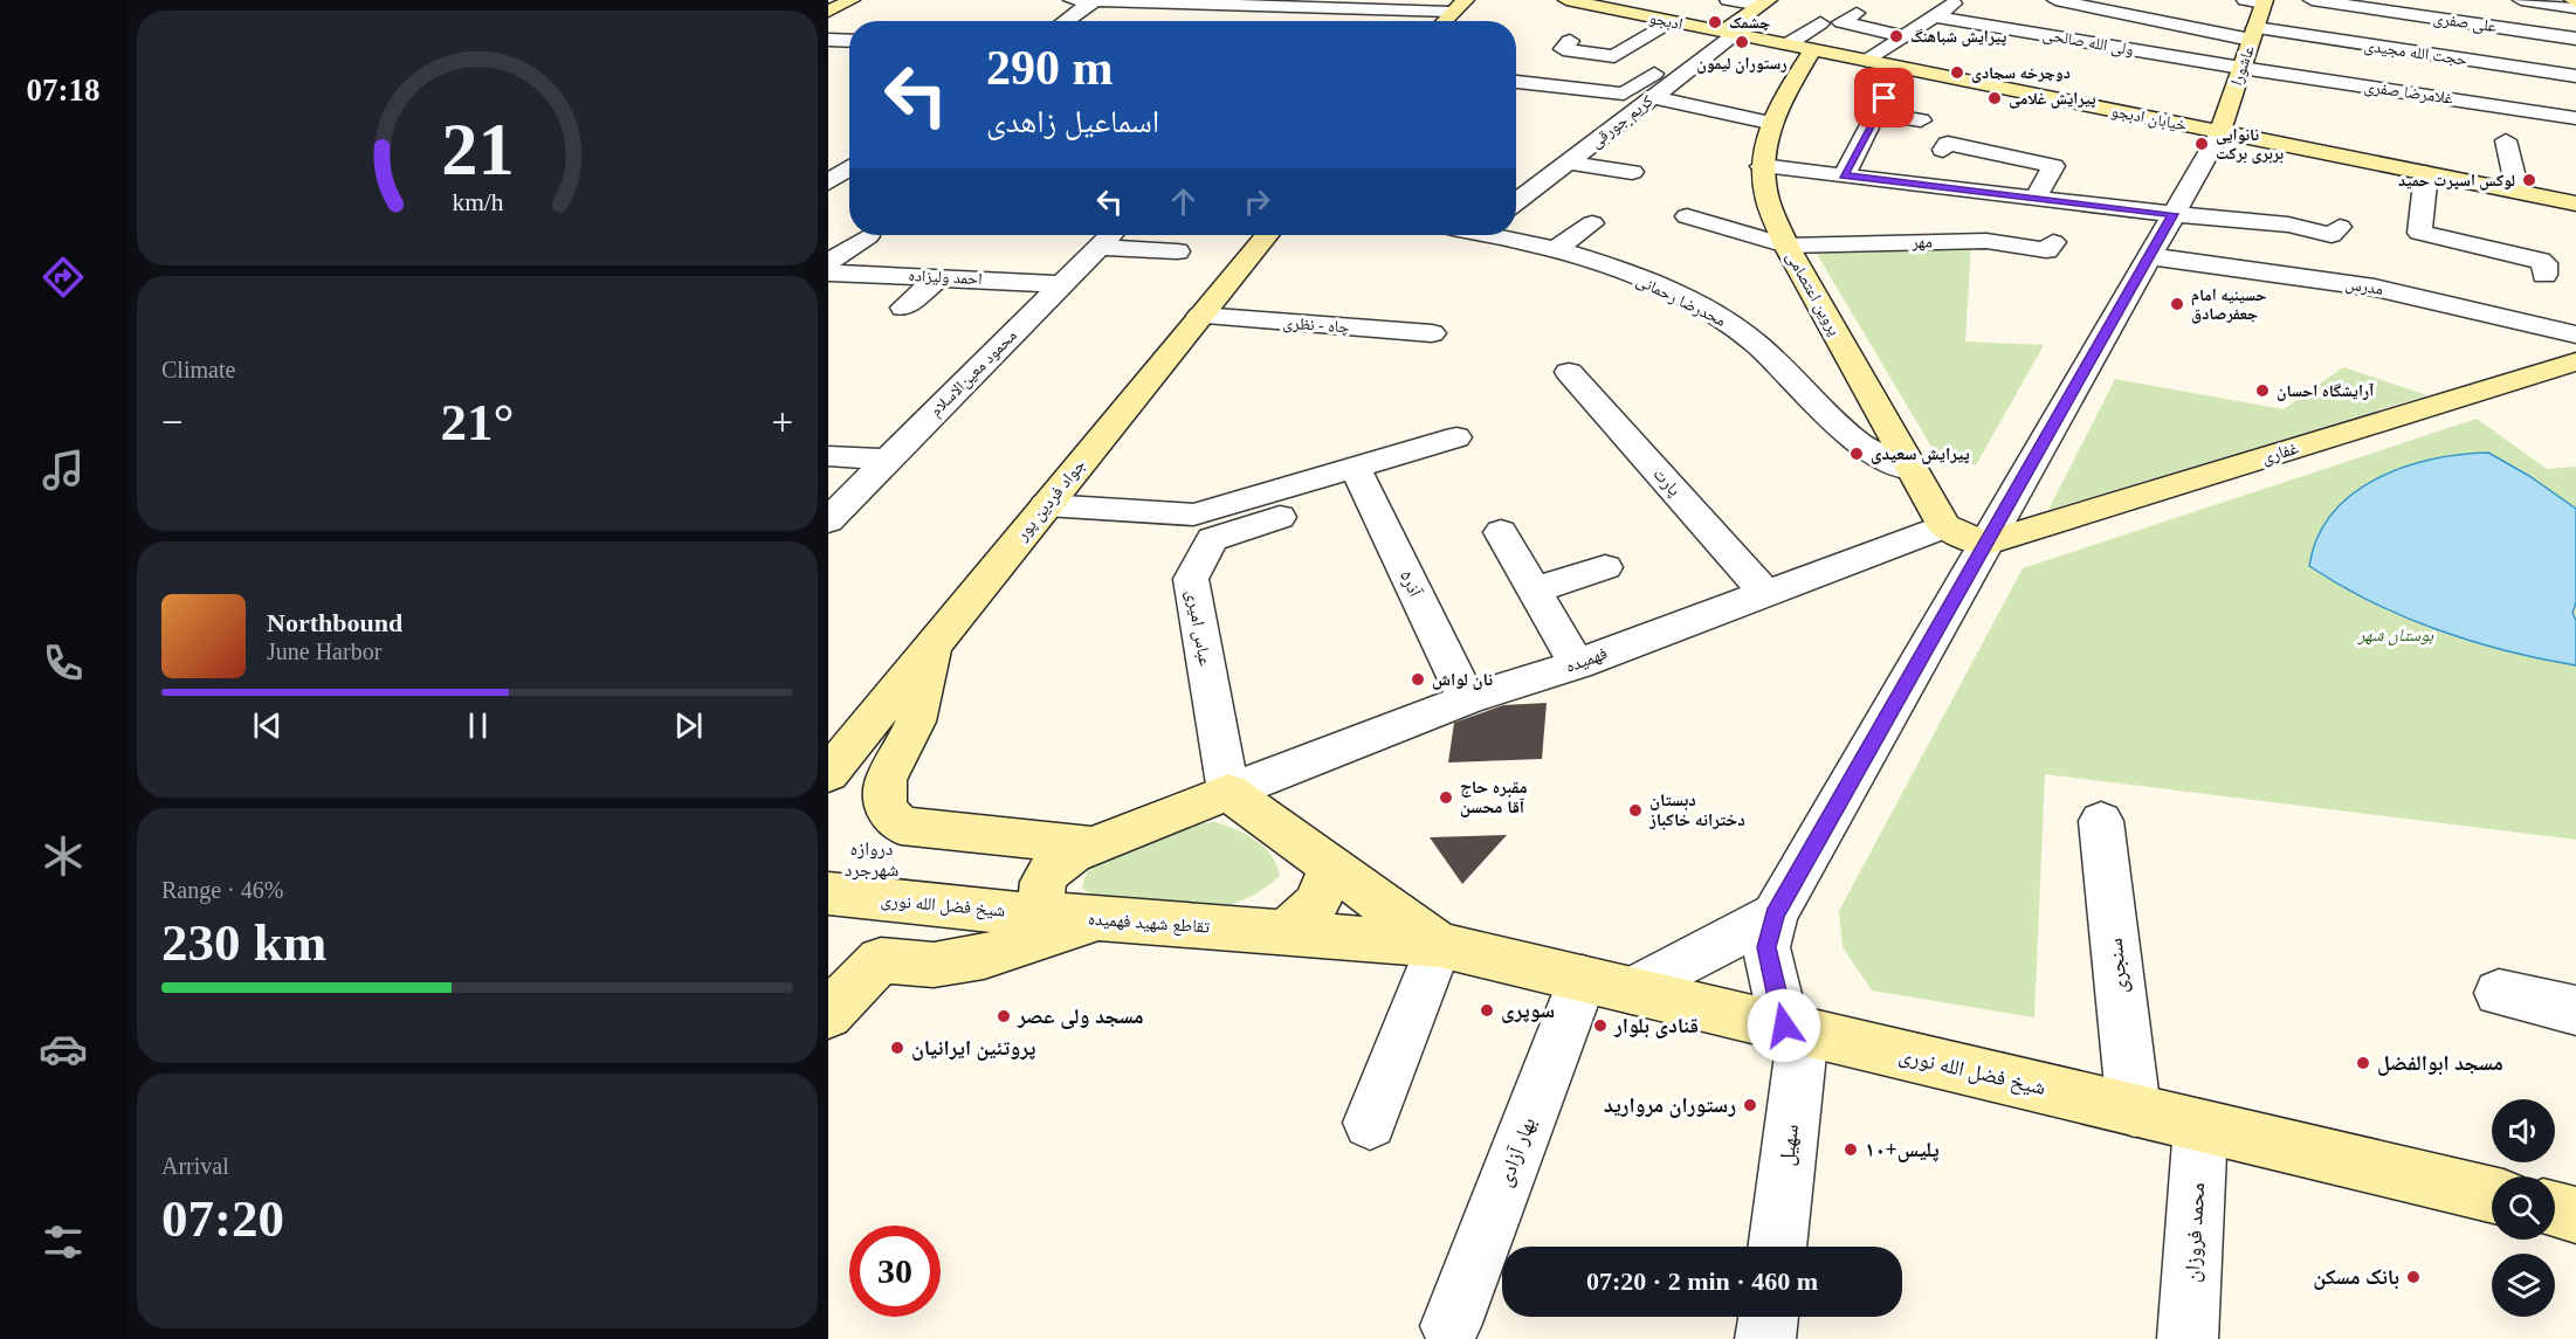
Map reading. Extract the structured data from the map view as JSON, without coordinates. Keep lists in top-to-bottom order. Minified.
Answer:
{"streets":{"street":["ادبجو","علی صفری","ولی الله صالحی","حجت الله مجیدی","عاشورا","غلامرضا صفری","خیابان ادبجو","کریم جورقی","مهر","احمد ولیزاده","مدرس","پروین اعتصامی","محدرضا رحمانی","چاه - نظری","محمود معین‌الاسلام","غفاری","پارت","جواد فردین پور","آذر۵","عباس امیری","فهمیده","شیخ فضل الله نوری","تقاطع شهید فهمیده","سنجری","سهیل","بهار آزادی","محمد فروزان"]},"crossings":[["ادبجو","خیابان ادبجو"],["ادبجو","کریم جورقی"],["ولی الله صالحی","عاشورا"],["ولی الله صالحی","غلامرضا صفری"],["حجت الله مجیدی","عاشورا"],["عاشورا","غلامرضا صفری"],["عاشورا","خیابان ادبجو"],["عاشورا","سهیل"],["خیابان ادبجو","کریم جورقی"],["خیابان ادبجو","پروین اعتصامی"],["خیابان ادبجو","سهیل"],["مهر","پروین اعتصامی"],["احمد ولیزاده","محمود معین‌الاسلام"],["مدرس","سهیل"],["پروین اعتصامی","محدرضا رحمانی"],["پروین اعتصامی","فهمیده"],["چاه - نظری","جواد فردین پور"],["غفاری","سهیل"],["پارت","فهمیده"],["آذر۵","فهمیده"],["عباس امیری","فهمیده"],["شیخ فضل الله نوری","تقاطع شهید فهمیده"],["شیخ فضل الله نوری","سنجری"],["شیخ فضل الله نوری","سهیل"],["شیخ فضل الله نوری","بهار آزادی"],["شیخ فضل الله نوری","محمد فروزان"]],"districts":["دروازه شهرجرد"],"parks":["بوستان شهر"],"places":["چشمک","پیرایش شباهنگ","رستوران لیمون","دوچرخه سجادی","پیرایش غلامی","نانوایی بربری برکت","لوکس اسپرت حمید","حسینیه امام جعفرصادق","آرایشگاه احسان","پیرایش سعیدی","نان لواش","مقبره حاج آقا محسن","دبستان دخترانه خاکباز","سوپری","مسجد ولی عصر","قنادی بلوار","پروتئین ایرانیان","مسجد ابوالفضل","رستوران مروارید","پلیس+۱۰","بانک مسکن"],"page":{"tabs":"07:18","turn":["290 m","اسماعیل زاهدی"],"tile":["Climate",["Range · 46%","230 km"],["Arrival","07:20"]],"heat":["−","21°","+"],"song":["Northbound","June Harbor"],"limit":"30","trip":"07:20 · 2 min · 460 m","gauge":["21","km/h"]}}
